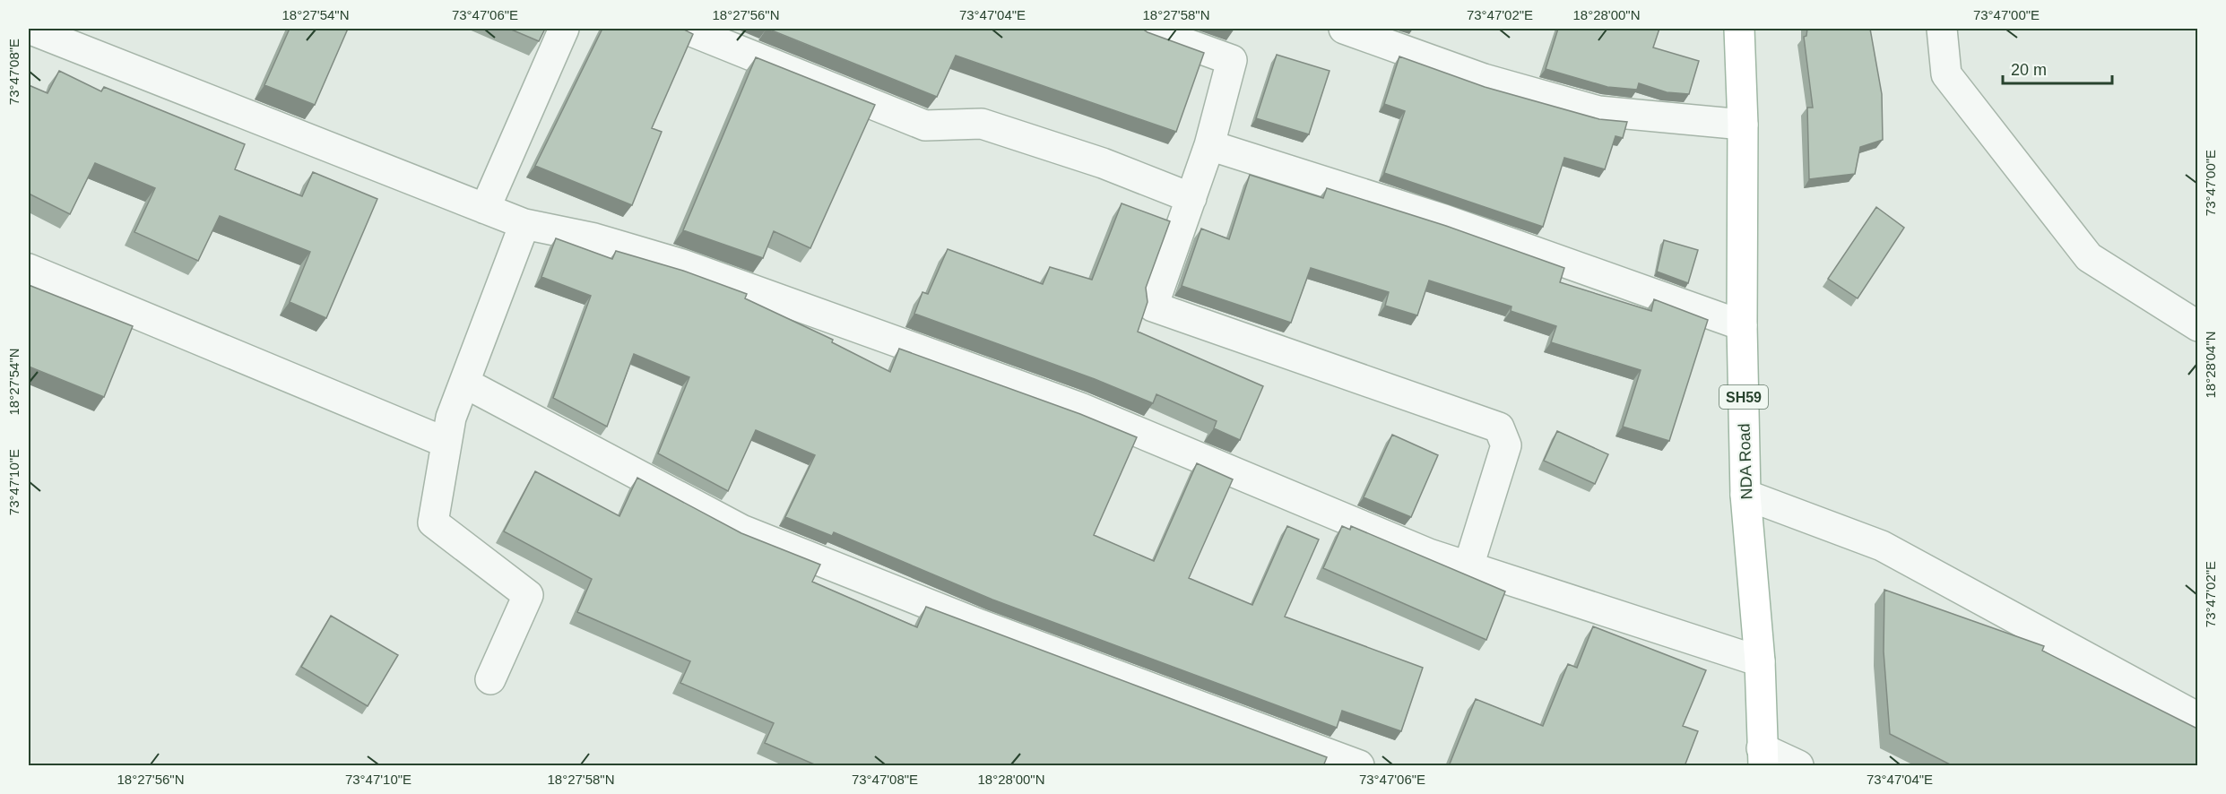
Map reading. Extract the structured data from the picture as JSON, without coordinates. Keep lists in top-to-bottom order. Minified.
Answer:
{"streets":{"main road":["SH59","NDA Road"]},"scale_bar":"20 m","coordinates":["18°27'54\"N","73°47'06\"E","18°27'56\"N","73°47'04\"E","18°27'58\"N","73°47'02\"E","18°28'00\"N","73°47'00\"E","73°47'08\"E","18°28'04\"N","73°47'10\"E"]}
